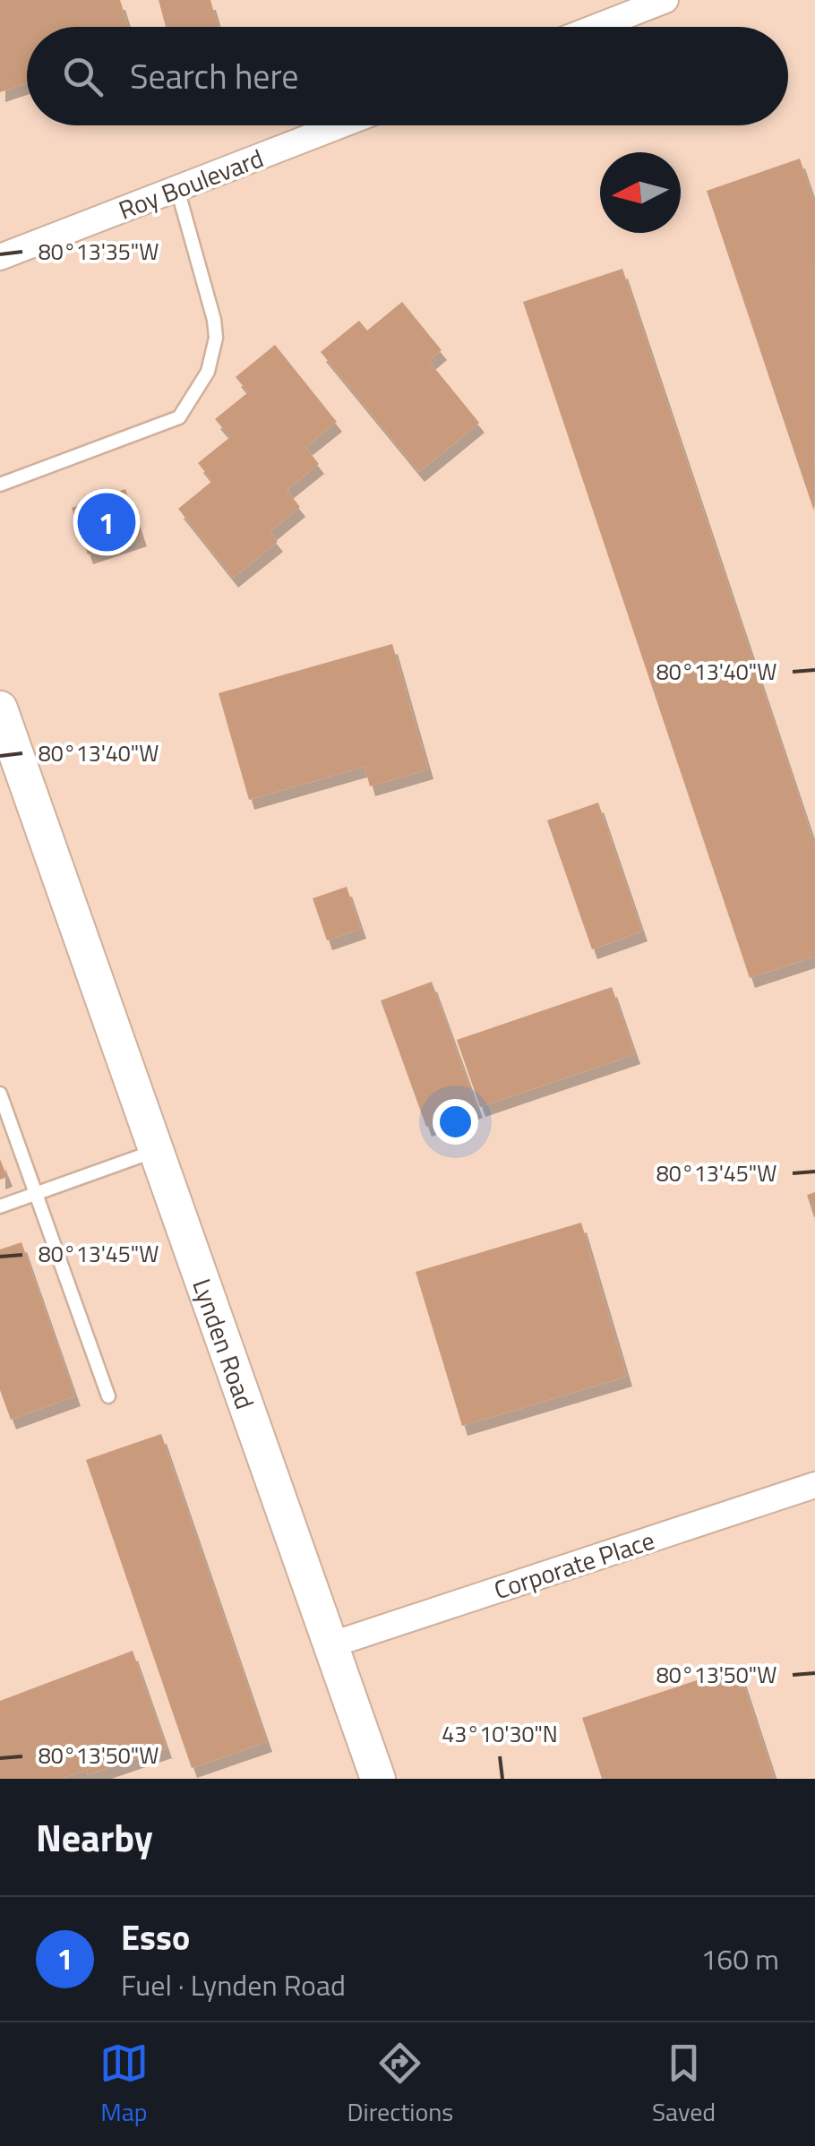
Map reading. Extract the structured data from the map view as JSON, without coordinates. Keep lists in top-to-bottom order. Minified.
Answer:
{"streets":{"main road":["Lynden Road"],"street":["Roy Boulevard","Corporate Place"]},"crossings":[["Lynden Road","Corporate Place"]],"north":"left","page":{"search":"Search here","pins":"1","heading":"Nearby","list":[{"mark":"1","name":"Esso","note":"Fuel · Lynden Road","value":"160 m"}],"nav":["Map","Directions","Saved"]},"coordinates":["80°13'35\"W","80°13'40\"W","80°13'45\"W","80°13'50\"W","43°10'30\"N"]}
